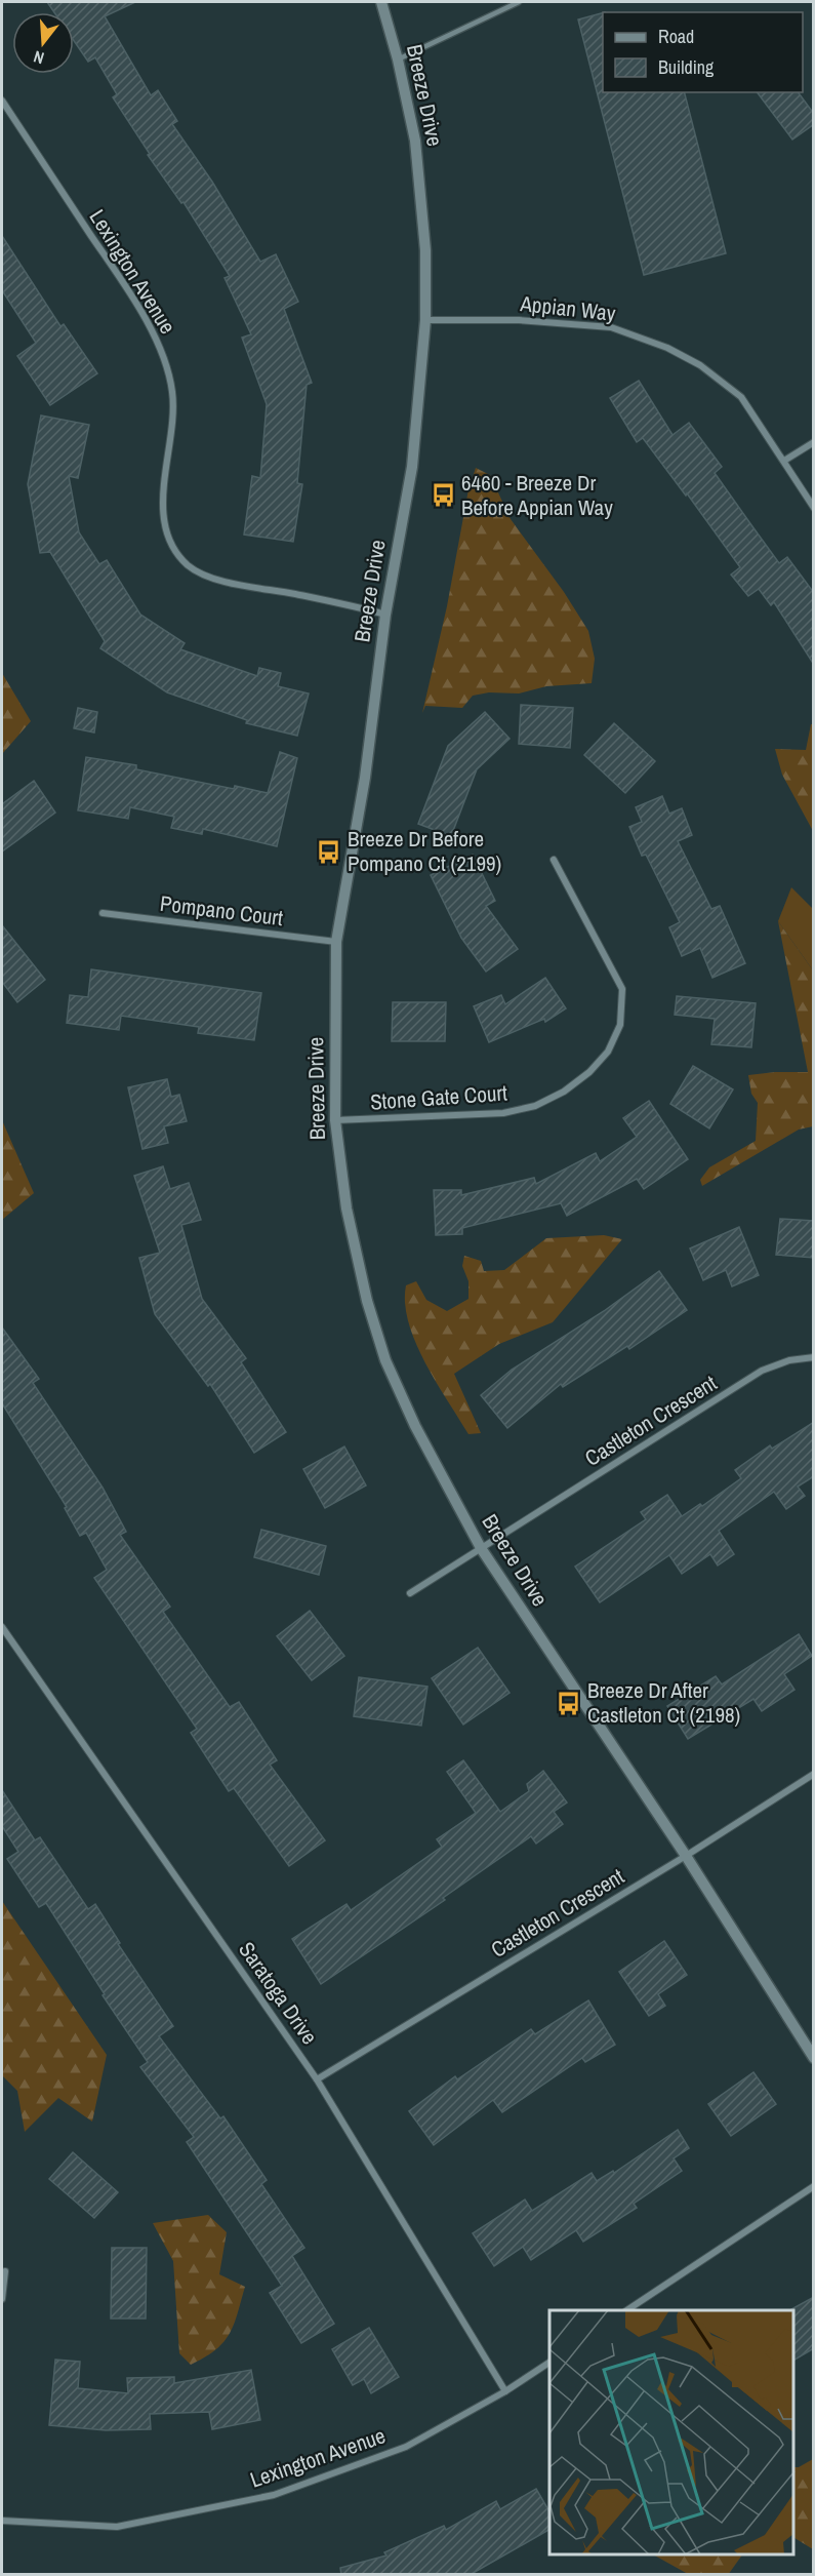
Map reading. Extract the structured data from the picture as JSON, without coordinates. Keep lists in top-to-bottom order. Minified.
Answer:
{"streets":{"street":["Breeze Drive","Lexington Avenue","Appian Way","Pompano Court","Stone Gate Court","Castleton Crescent","Saratoga Drive"]},"crossings":[["Breeze Drive","Lexington Avenue"],["Breeze Drive","Appian Way"],["Breeze Drive","Pompano Court"],["Breeze Drive","Stone Gate Court"],["Breeze Drive","Castleton Crescent"],["Lexington Avenue","Saratoga Drive"],["Castleton Crescent","Saratoga Drive"]],"places":{"bus stop":["6460 - Breeze Dr Before Appian Way","Breeze Dr Before Pompano Ct (2199)","Breeze Dr After Castleton Ct (2198)"]},"legend":["Road","Building"],"north":"bottom"}
